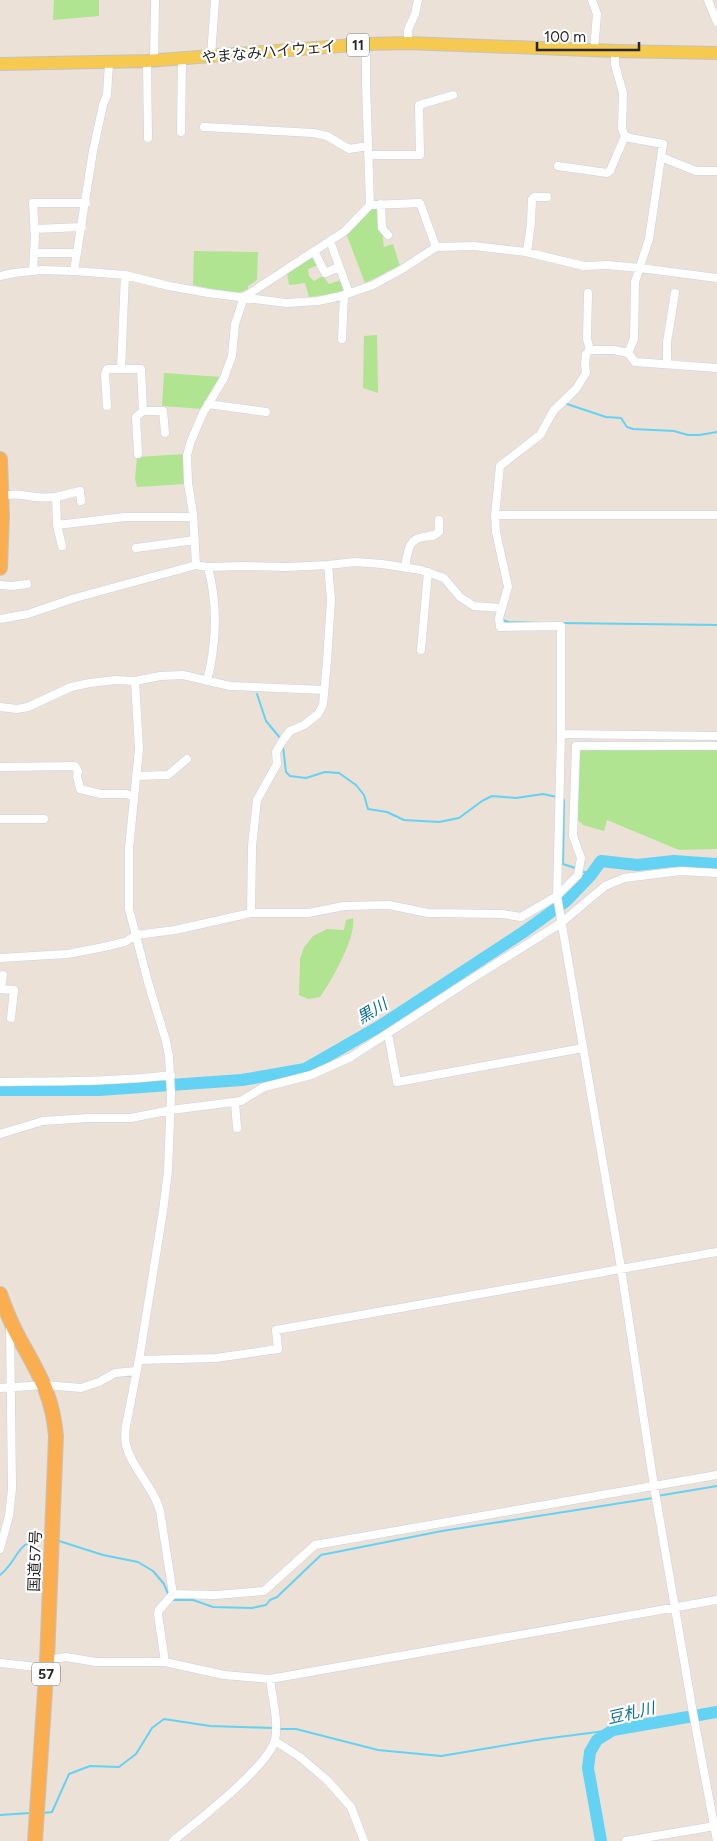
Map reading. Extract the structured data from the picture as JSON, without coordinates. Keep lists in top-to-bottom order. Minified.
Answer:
{"streets":{"highway":["国道57号","57"],"main road":["11","やまなみハイウェイ"]},"water":["黒川","豆札川"],"scale_bar":"100 m"}
